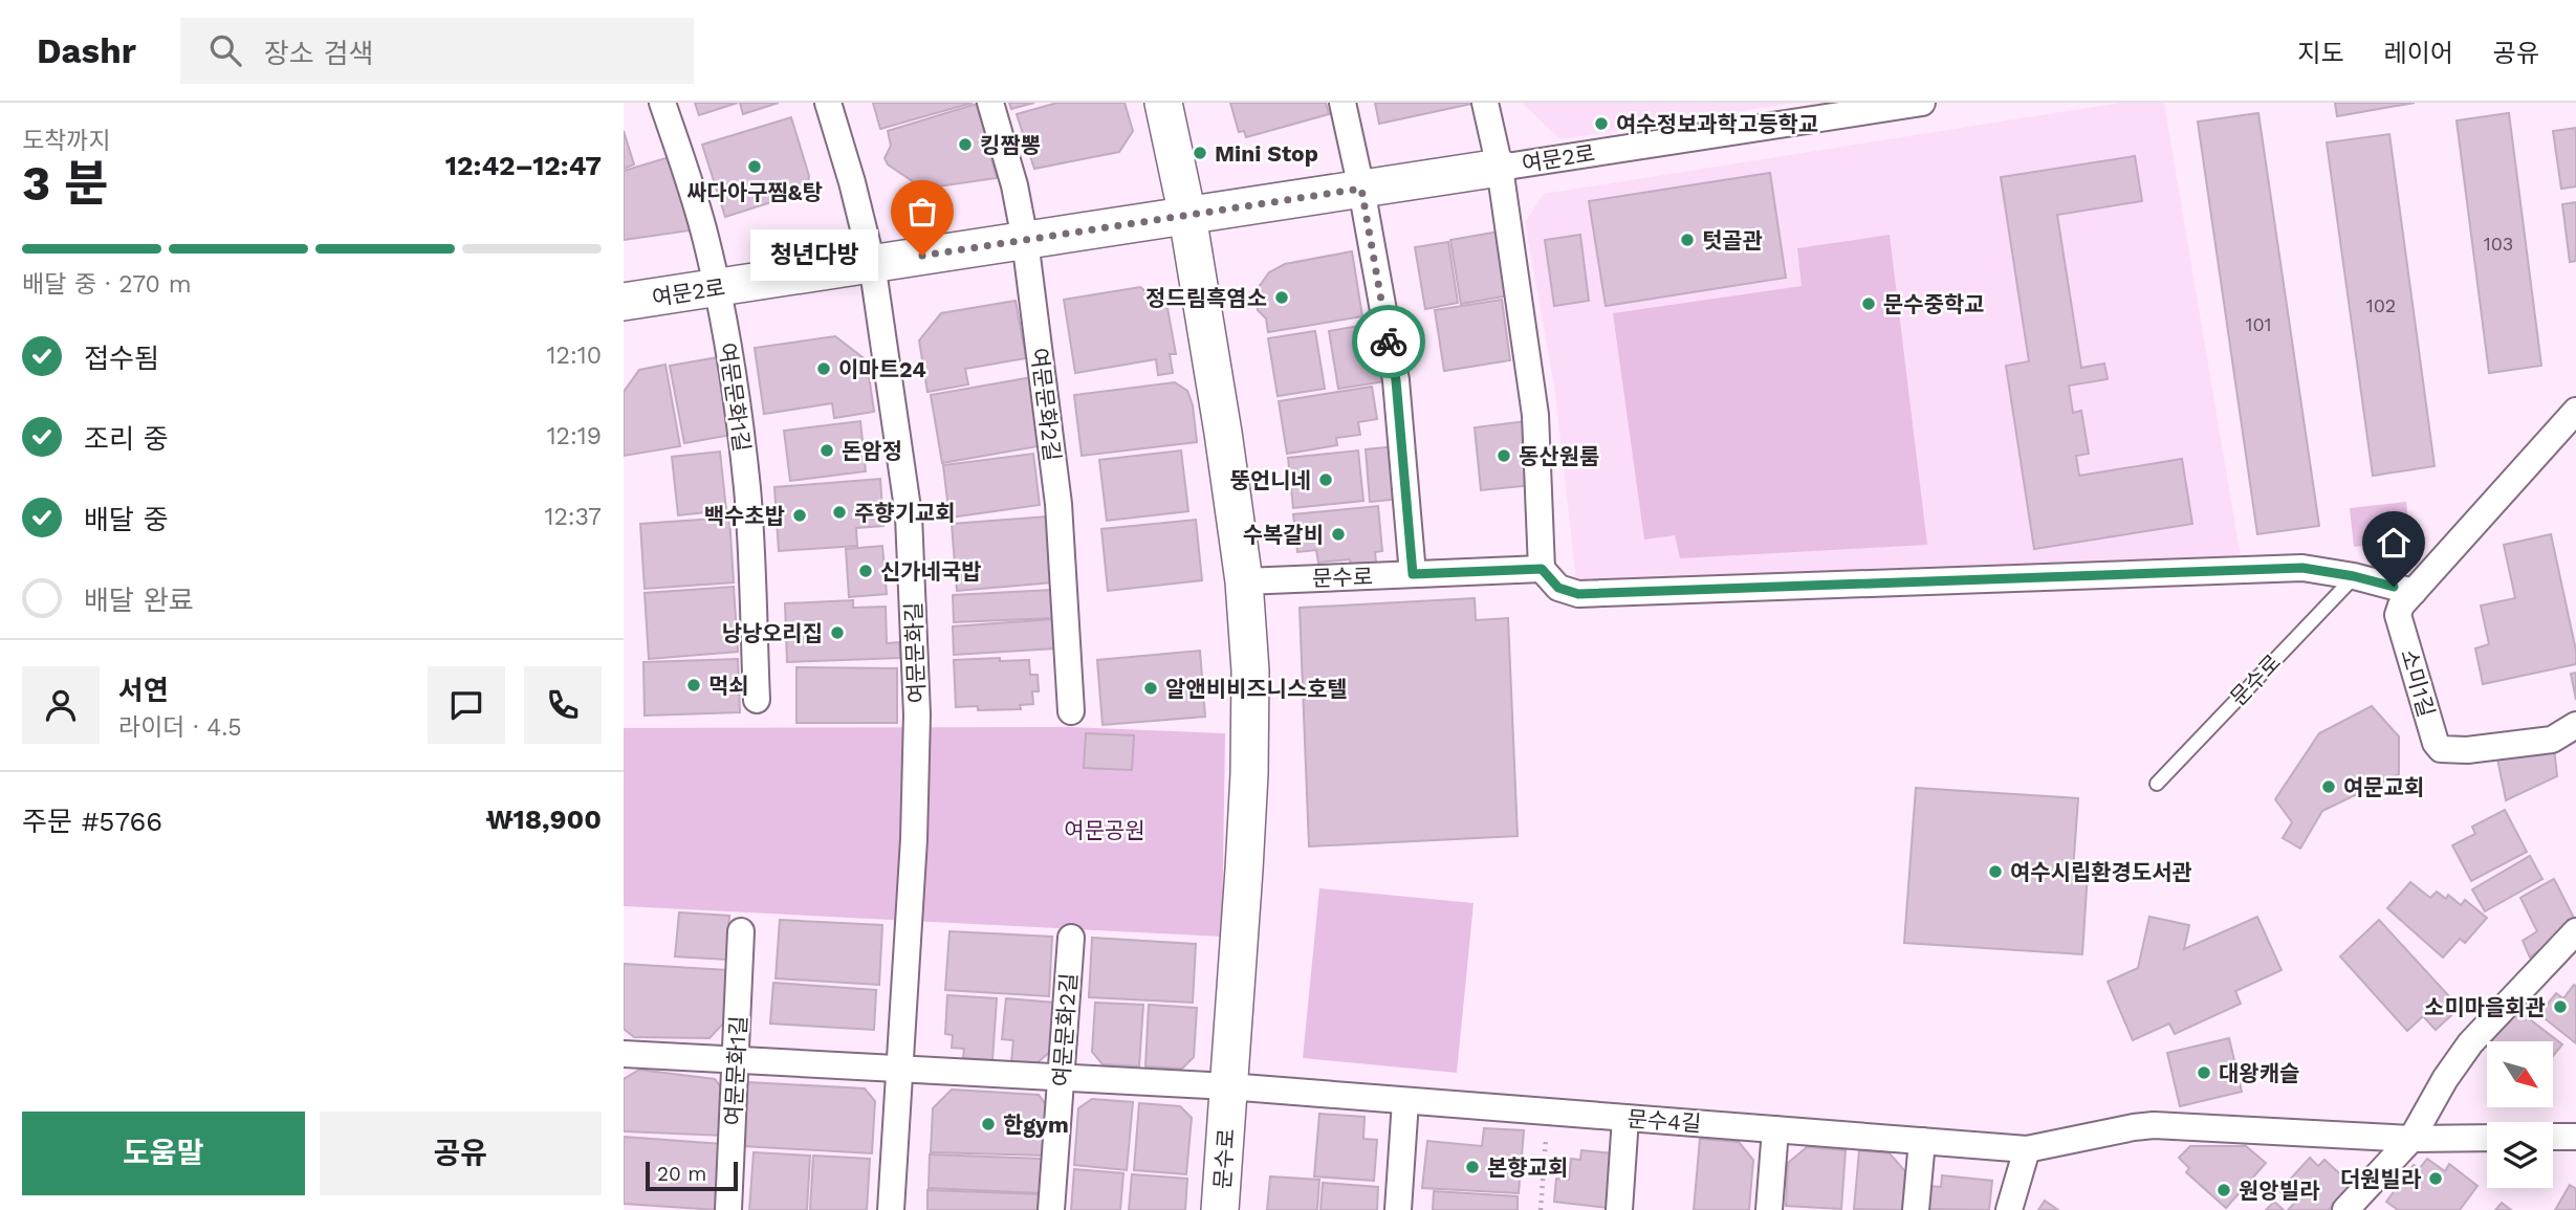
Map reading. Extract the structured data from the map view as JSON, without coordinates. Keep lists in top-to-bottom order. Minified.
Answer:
{"streets":{"street":["여문2로","여문문화1길","여문문화2길","문수로","여문문화길","소미1길","문수4길"]},"crossings":[["여문2로","여문문화1길"],["여문2로","여문문화2길"],["여문2로","문수로"],["여문2로","여문문화길"],["여문문화1길","문수4길"],["여문문화2길","문수4길"],["문수로","문수4길"],["여문문화길","문수4길"]],"parks":["여문공원"],"places":["여수정보과학고등학교","킹짬뽕","Mini Stop","싸다아구찜&탕","텃골관","청년다방","정드림흑염소","문수중학교","이마트24","돈암정","동산원룸","뚱언니네","주향기교회","백수초밥","수복갈비","신가네국밥","낭낭오리집","먹쇠","알앤비비즈니스호텔","여문교회","여수시립환경도서관","소미마을회관","대왕캐슬","한gym","본향교회","더원빌라","원앙빌라"],"house_numbers":["103","102","101"],"scale_bar":"20 m","north":"bottom right","page":{"header":"Dashr","search":"장소 검색","nav":["지도","레이어","공유"],"heading":["3 분","도착까지","12:42–12:47"],"panel":["서연","라이더 · 4.5","주문 #5766","₩18,900"],"bar":"배달 중 · 270 m","bubble":"청년다방","list":[["접수됨","12:10"],["조리 중","12:19"],["배달 중","12:37"],"배달 완료"],"buttons":["도움말","공유"],"scale":"20 m"}}
